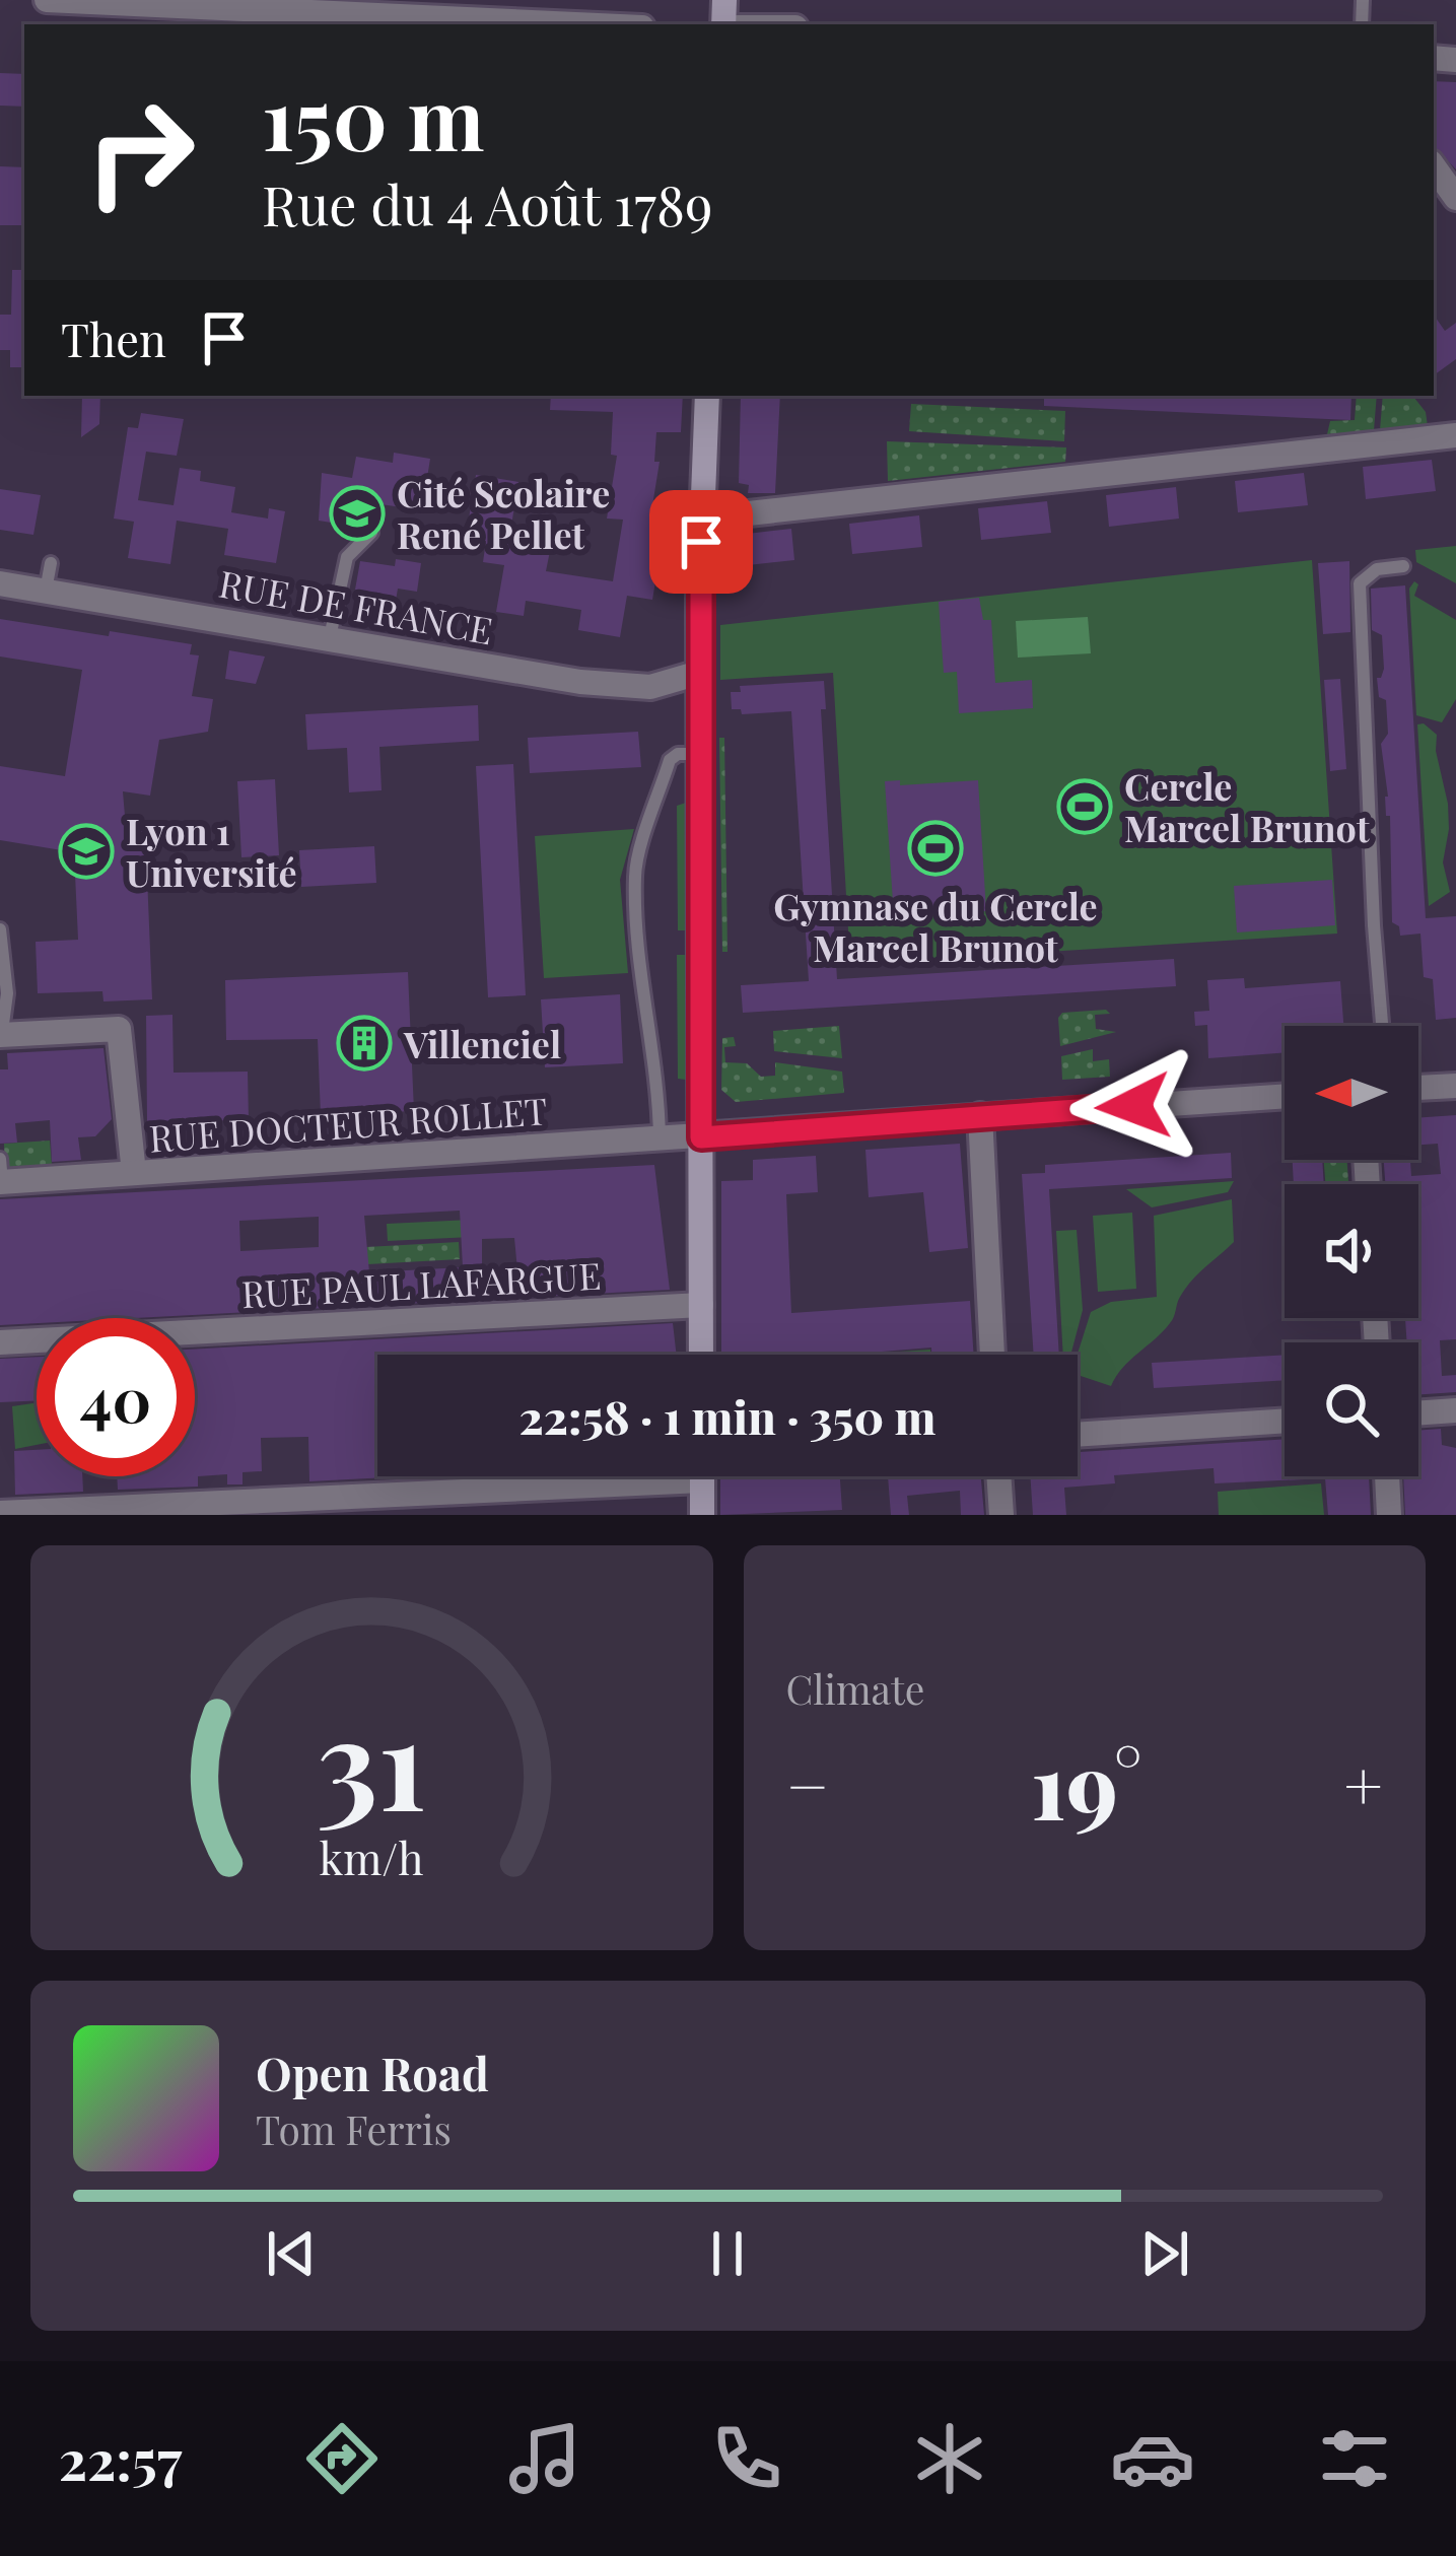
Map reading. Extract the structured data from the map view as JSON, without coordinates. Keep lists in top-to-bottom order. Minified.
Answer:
{"streets":{"street":["RUE DE FRANCE","RUE DOCTEUR ROLLET","RUE PAUL LAFARGUE"]},"places":{"school or university":["Cité Scolaire René Pellet","Lyon 1 Université"],"sports":["Cercle Marcel Brunot","Gymnase du Cercle Marcel Brunot"],"building":["Villenciel"]},"north":"left","page":{"turn":["150 m","Rue du 4 Août 1789"],"then":"Then","limit":"40","trip":"22:58 · 1 min · 350 m","tile":"Climate","heat":["−","19°","+"],"song":["Open Road","Tom Ferris"],"tabs":"22:57","gauge":["31","km/h"]}}
